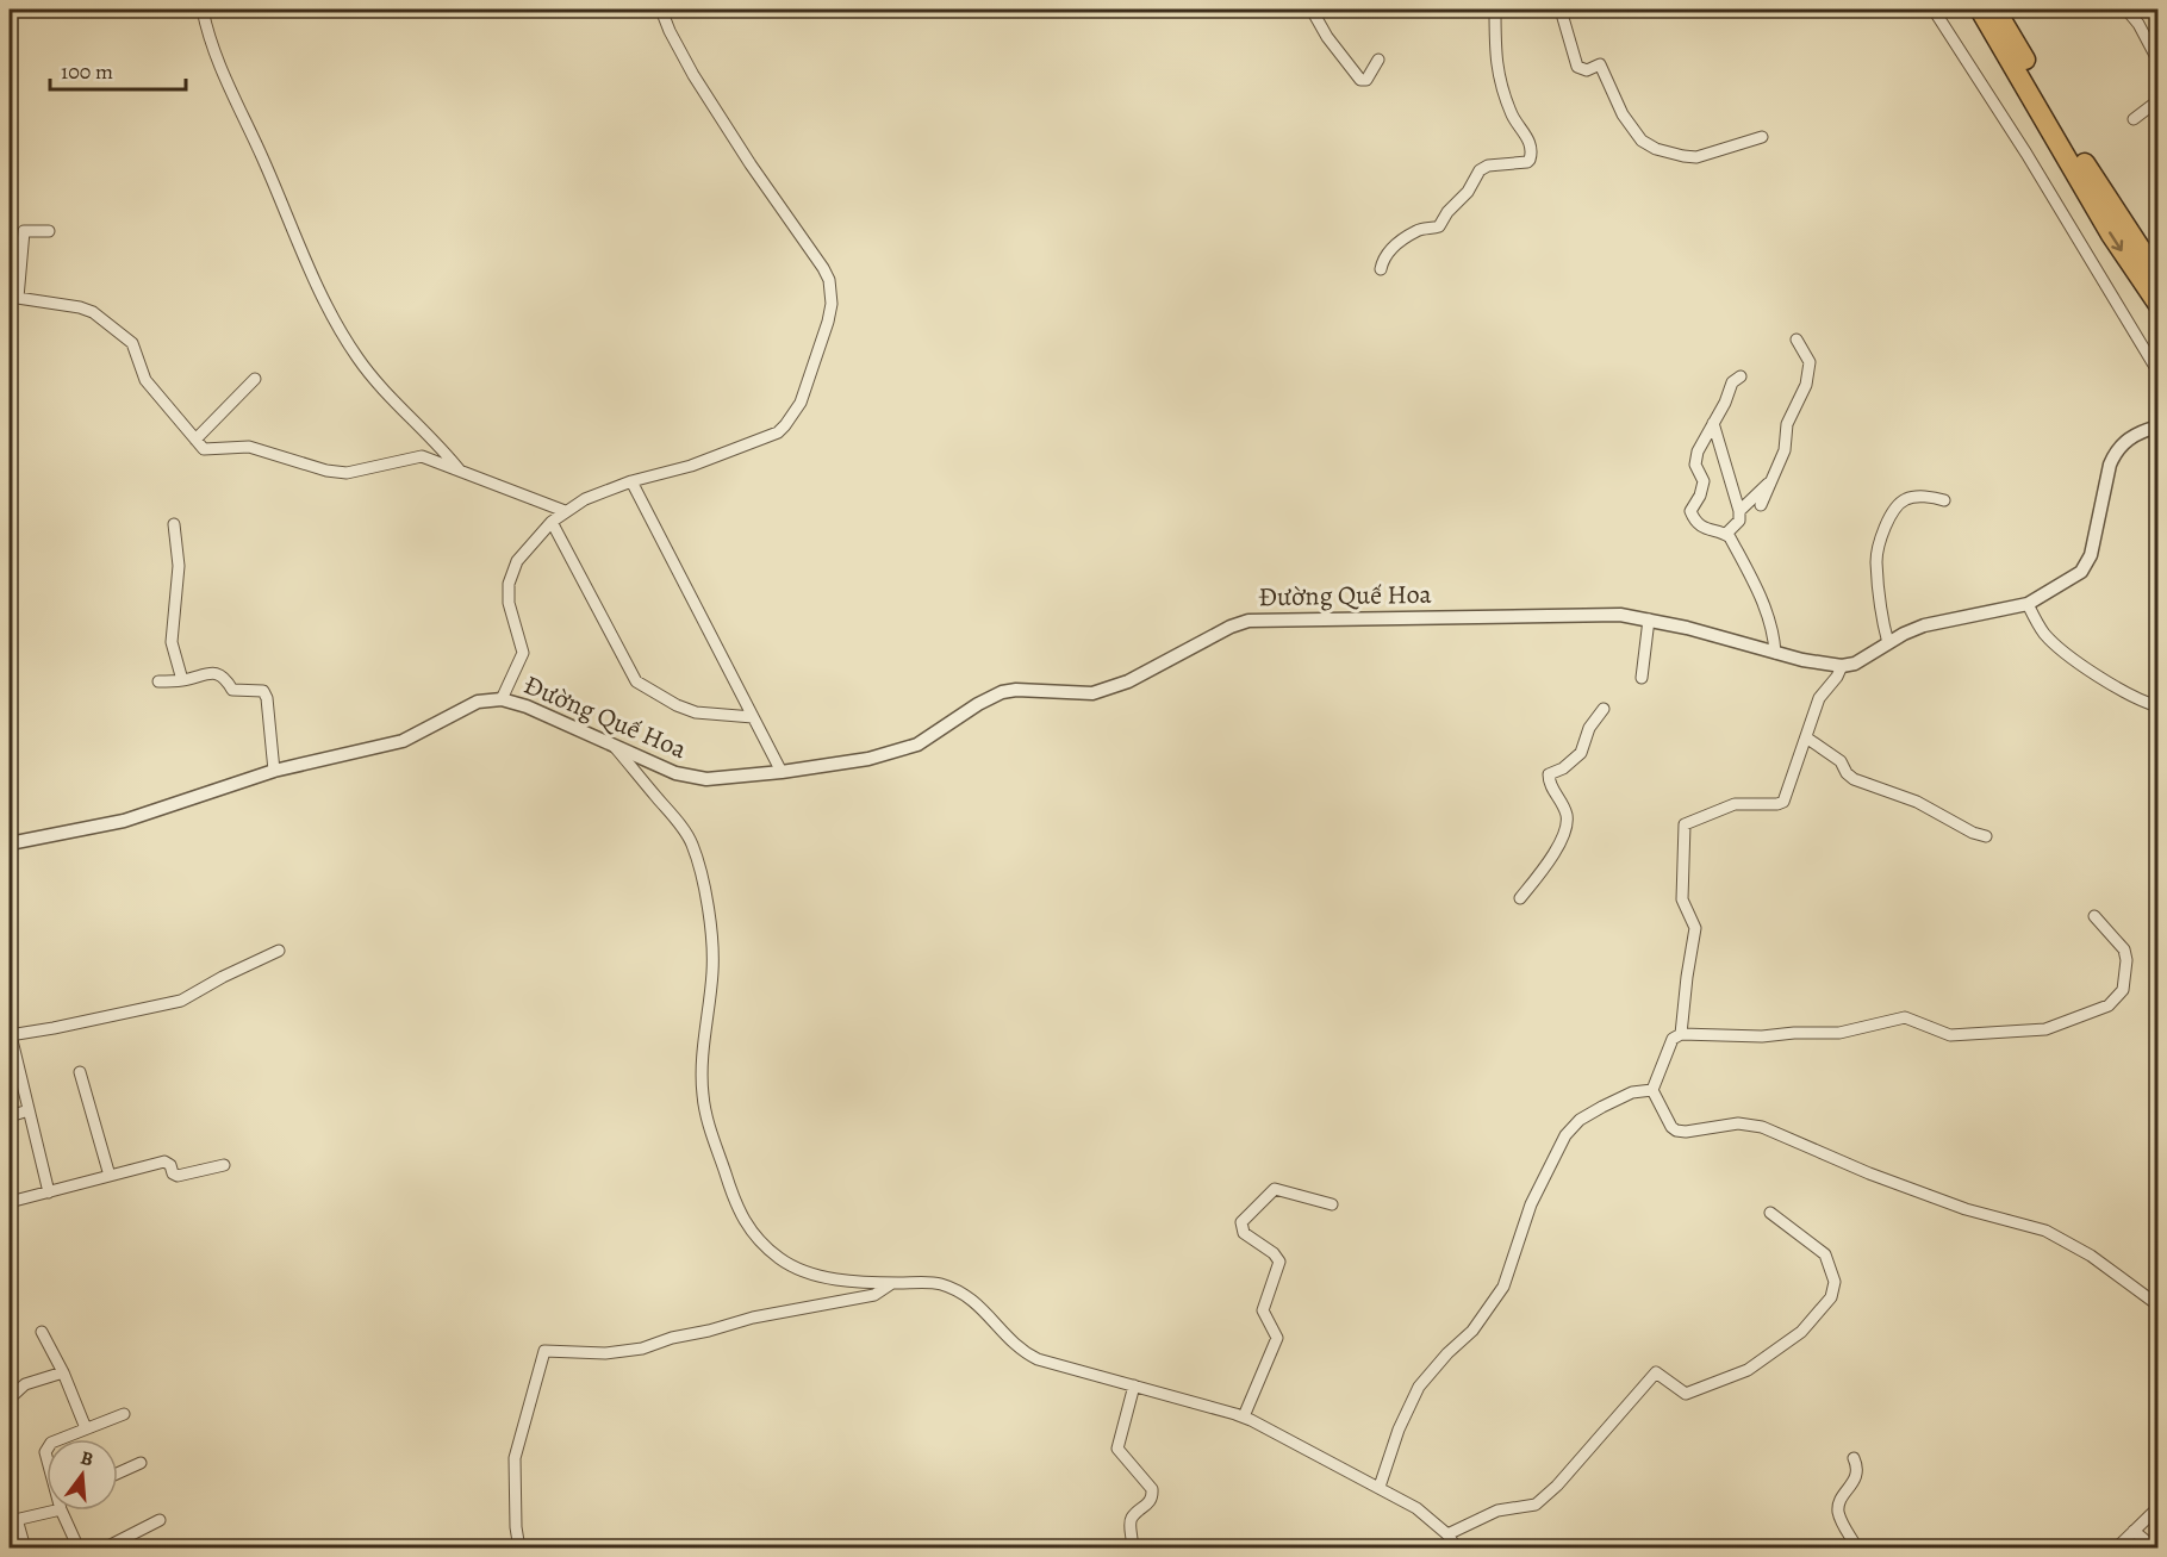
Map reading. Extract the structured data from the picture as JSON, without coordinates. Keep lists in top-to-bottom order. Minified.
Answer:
{"streets":{"street":["Đường Quế Hoa"]},"scale_bar":"100 m","north":"top"}
